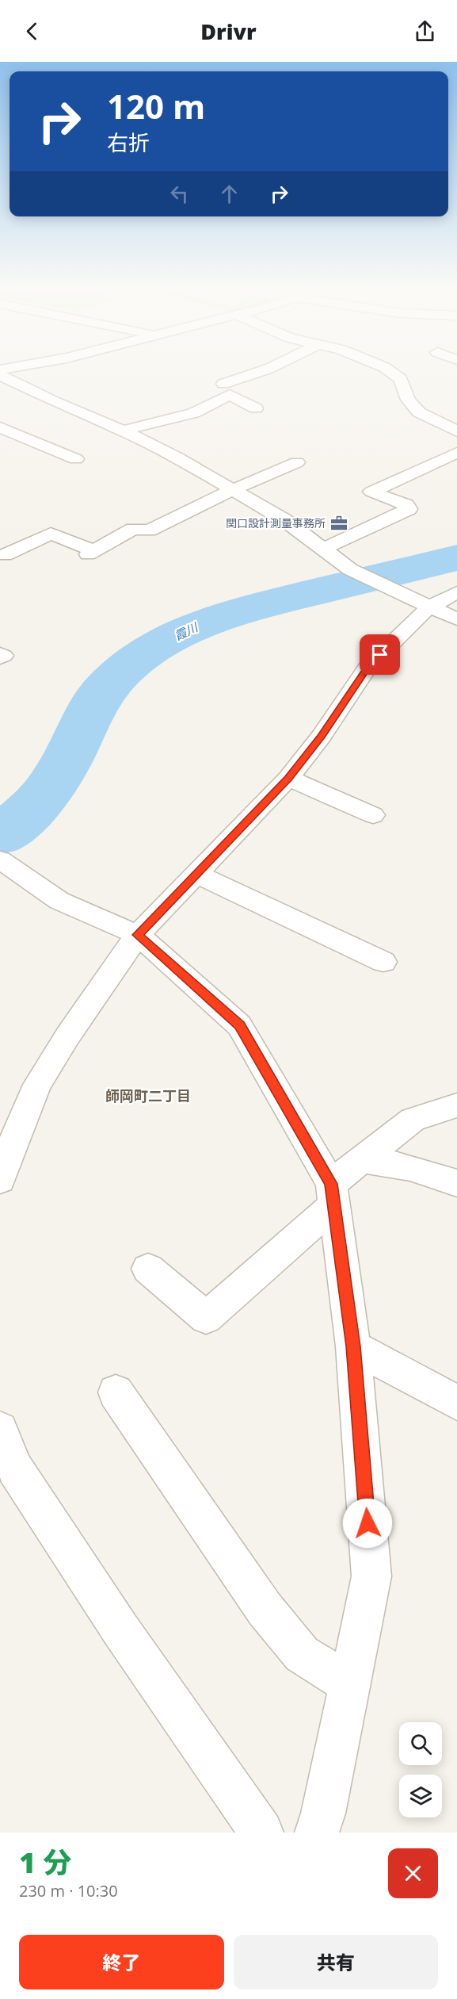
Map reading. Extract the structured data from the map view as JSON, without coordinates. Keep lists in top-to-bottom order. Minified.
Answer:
{"districts":["師岡町二丁目"],"water":["霞川"],"places":{"office":["関口設計測量事務所"]},"page":{"header":"Drivr","turn":["120 m","右折"],"heading":["1 分","230 m · 10:30"],"buttons":["終了","共有"]}}
